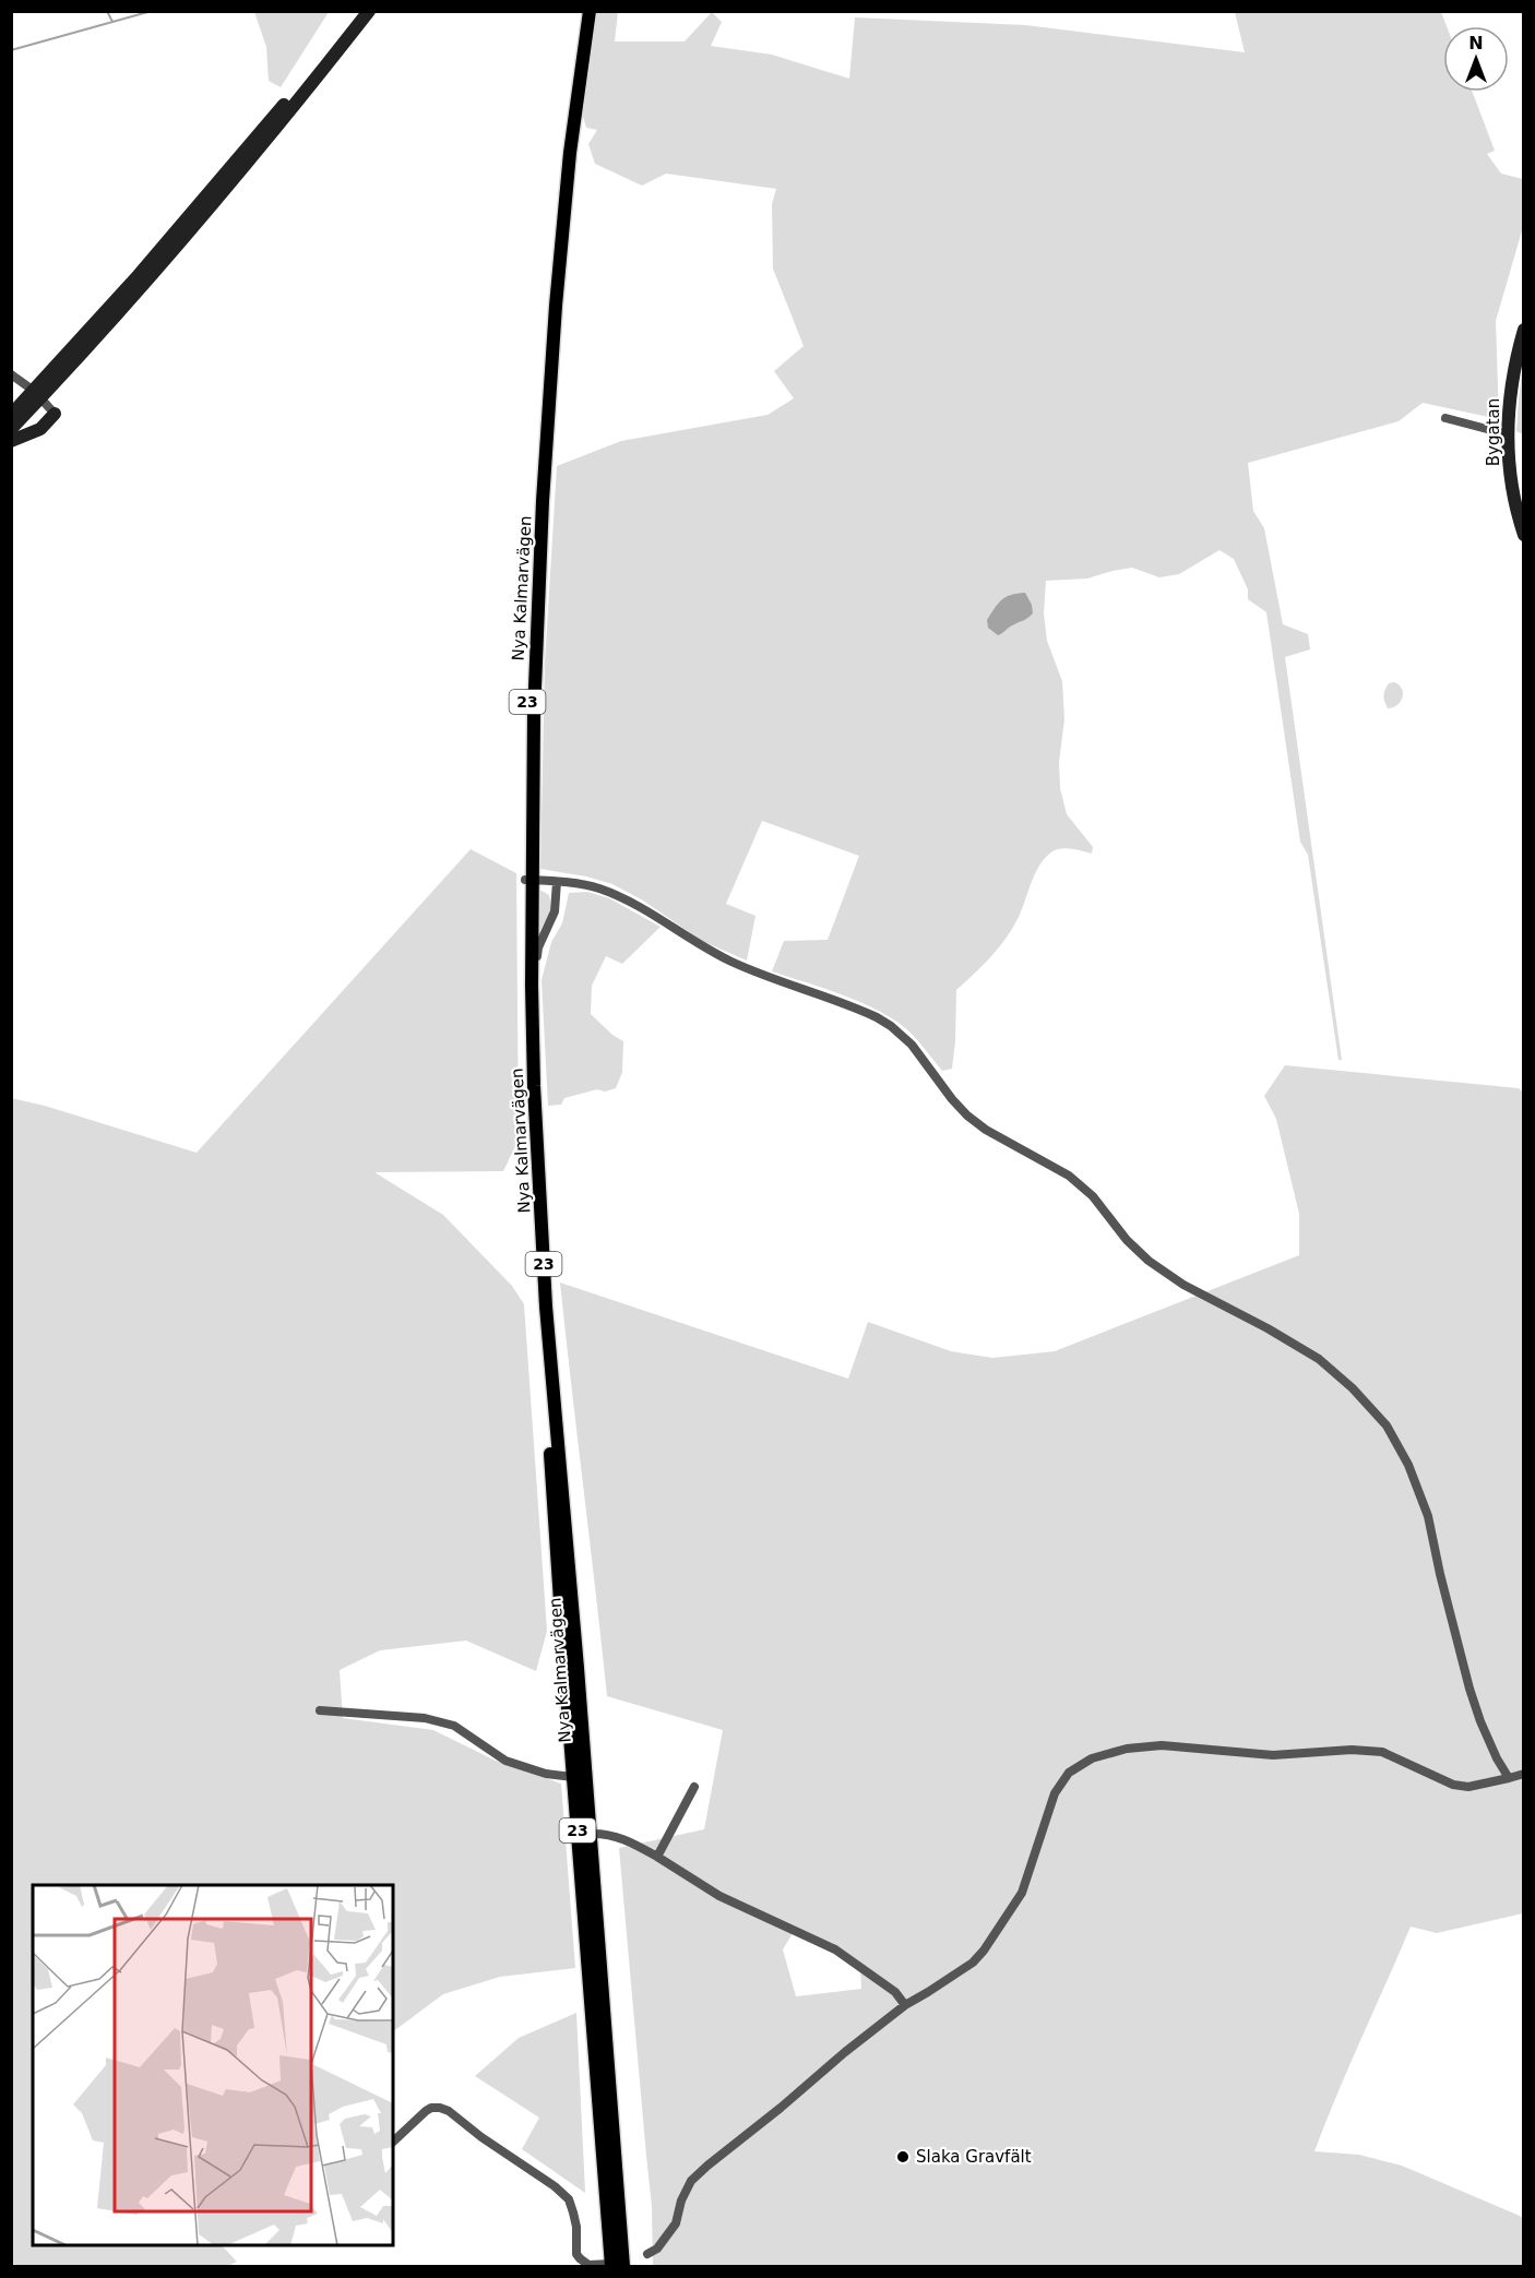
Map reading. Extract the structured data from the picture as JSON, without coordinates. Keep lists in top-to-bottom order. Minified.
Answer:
{"streets":{"main road":["Bygatan","Nya Kalmarvägen","23"]},"places":["Slaka Gravfält"],"north":"top"}
